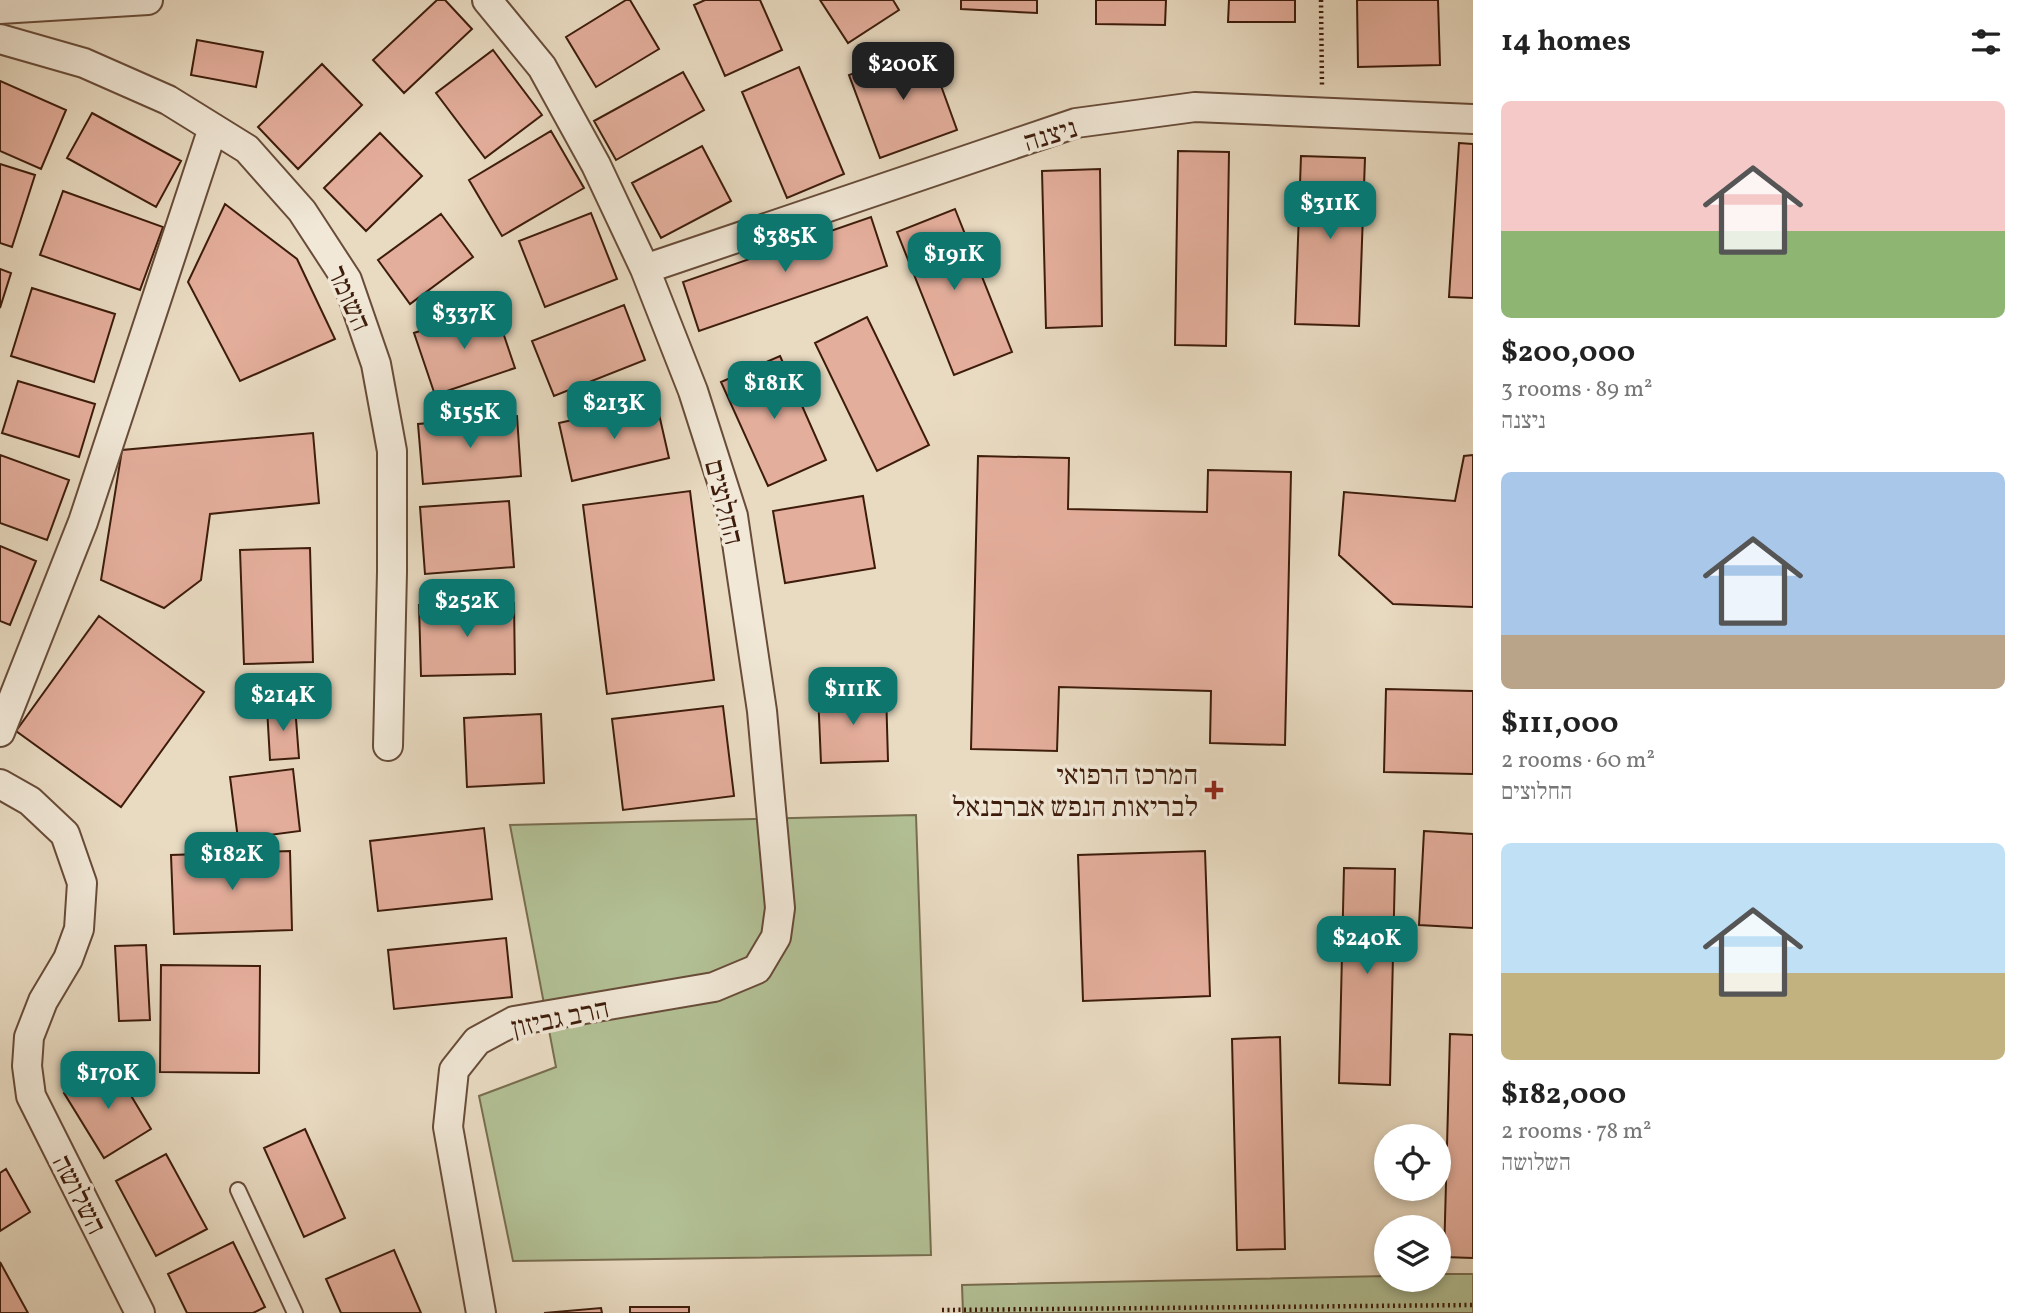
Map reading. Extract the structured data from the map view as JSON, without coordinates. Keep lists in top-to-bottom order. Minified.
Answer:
{"streets":{"street":["ניצנה","השומר","החלוצים","הרב גביזון","השלושה"]},"crossings":[["ניצנה","החלוצים"],["החלוצים","הרב גביזון"]],"places":{"health":["המרכז הרפואי לבריאות הנפש אברבנאל"]},"page":{"heading":"14 homes","price":["$200K","$311K","$385K","$191K","$337K","$181K","$213K","$155K","$252K","$111K","$214K","$182K","$240K","$170K"],"list":[{"name":"$200,000","note":"3 rooms · 89 m² · ניצנה"},{"name":"$111,000","note":"2 rooms · 60 m² · החלוצים"},{"name":"$182,000","note":"2 rooms · 78 m² · השלושה"}]}}
